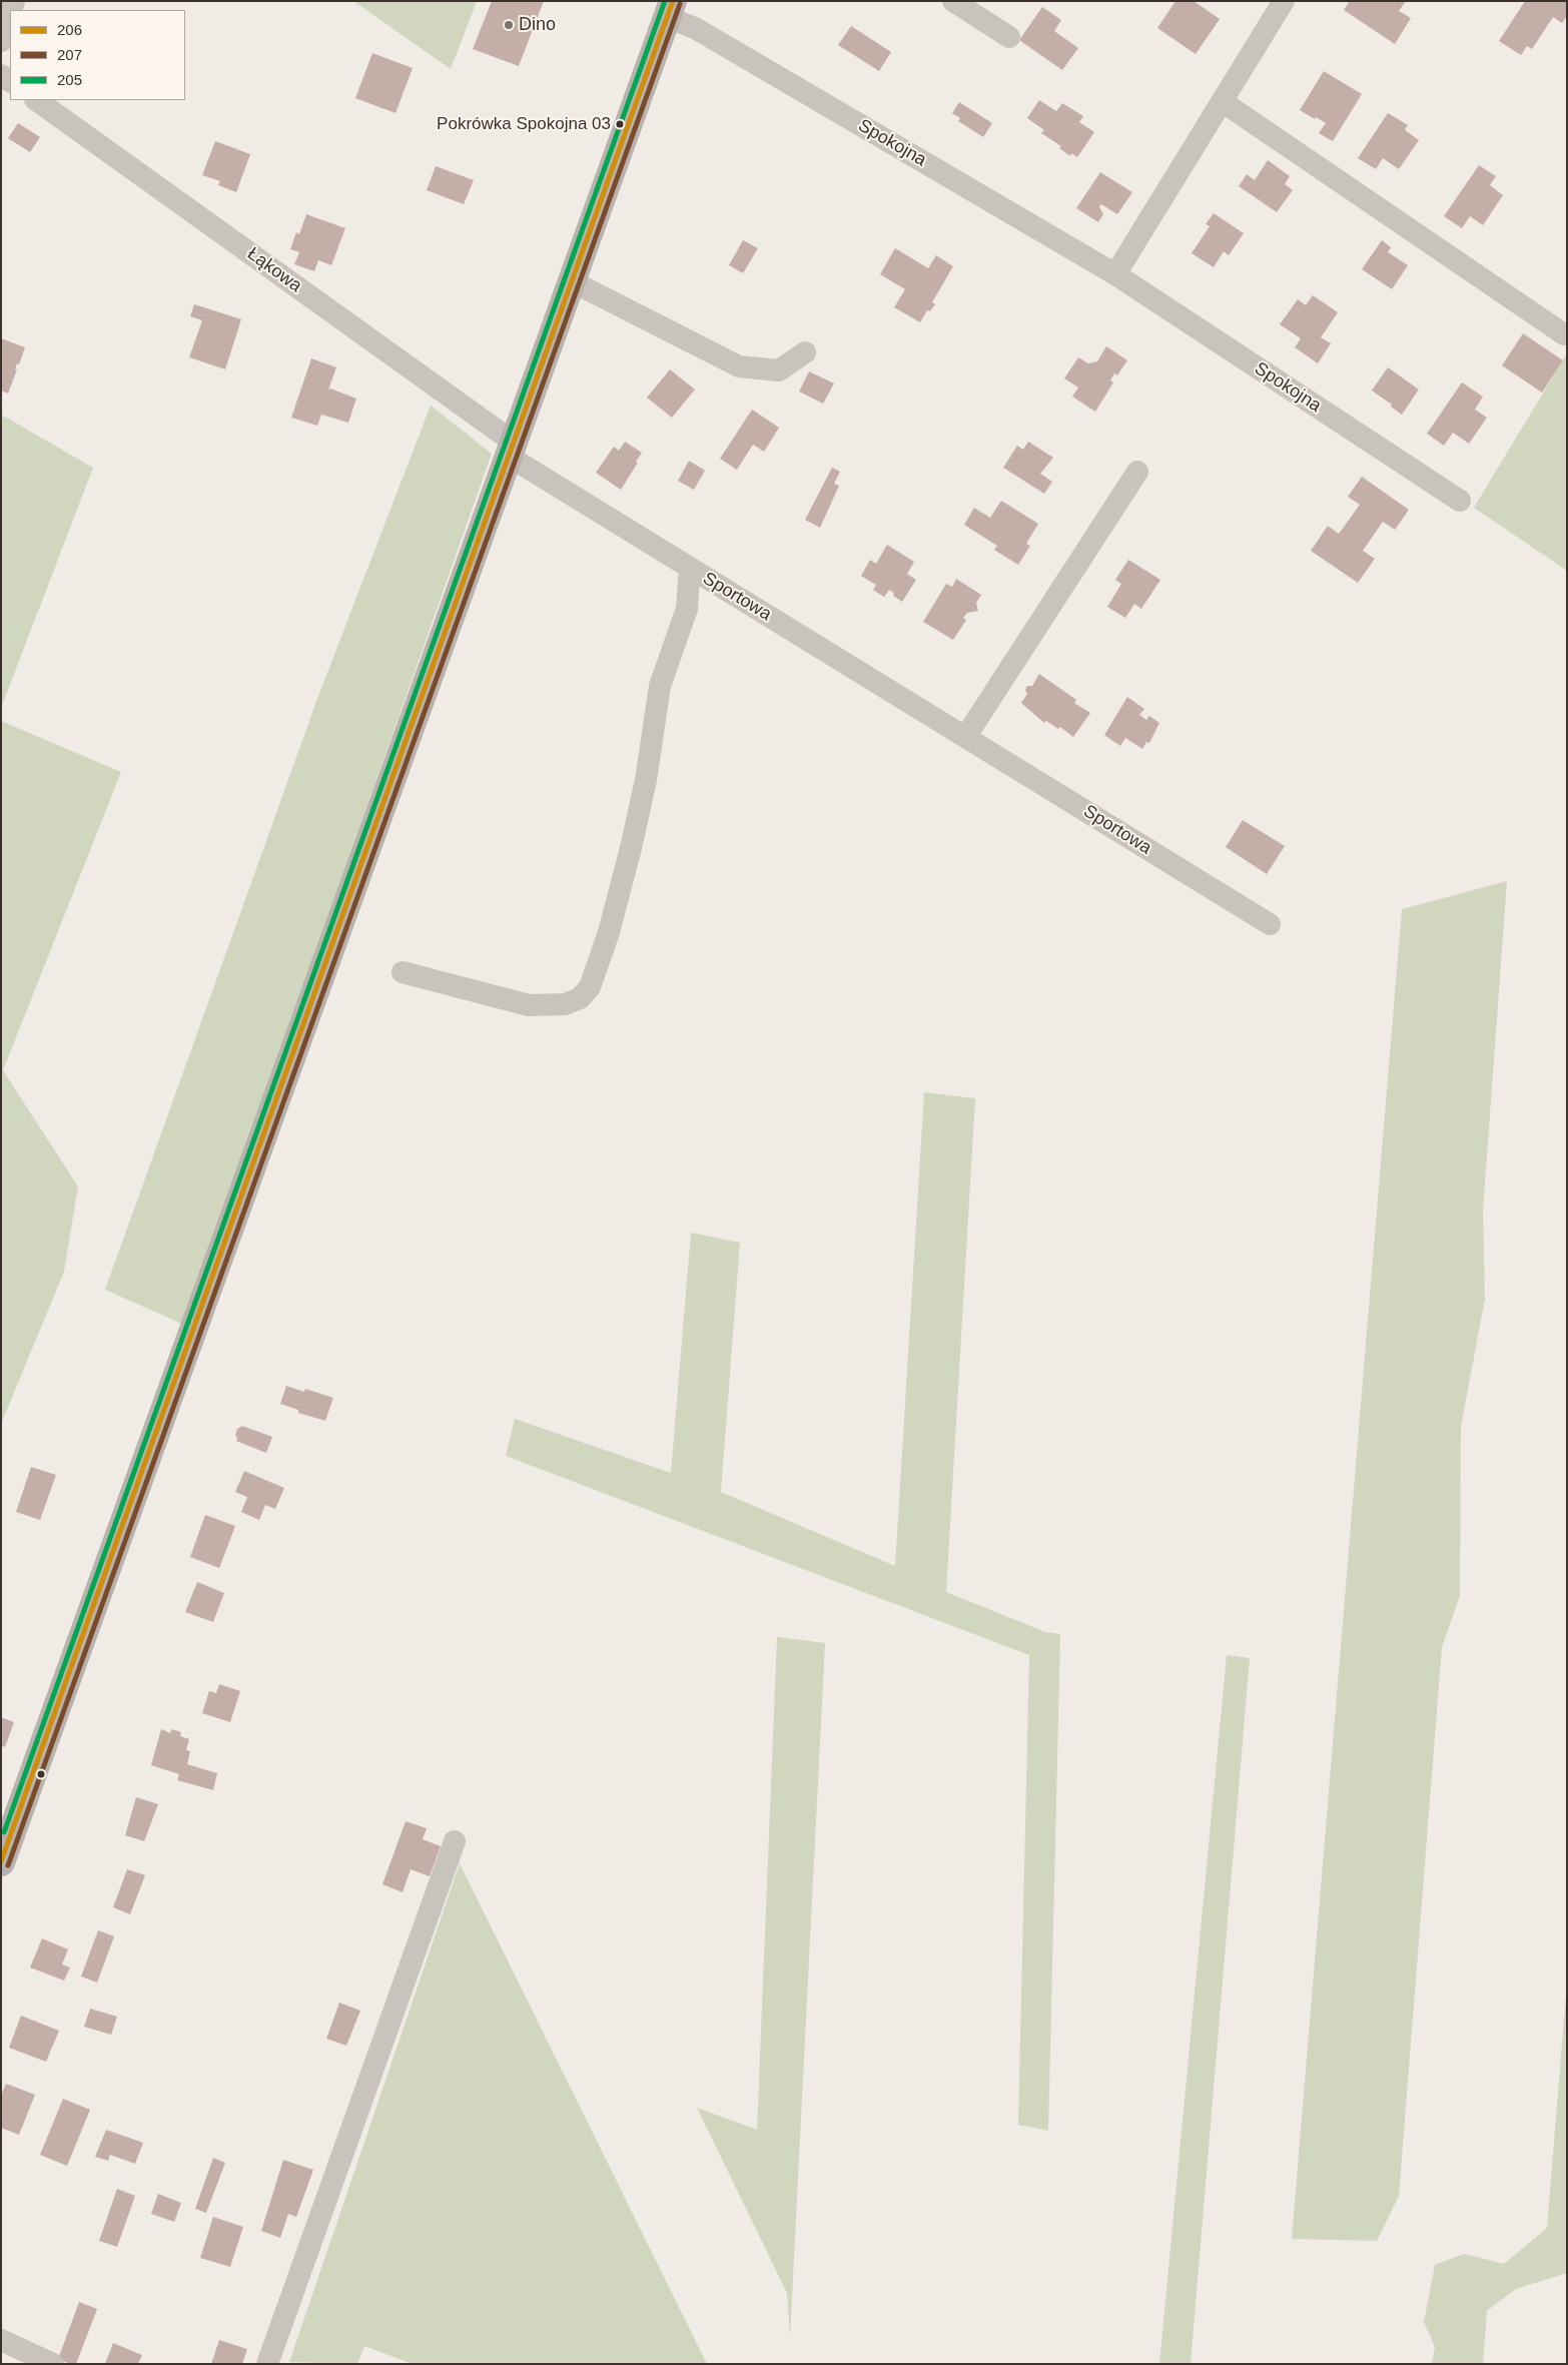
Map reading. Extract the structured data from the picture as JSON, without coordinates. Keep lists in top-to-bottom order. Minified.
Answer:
{"streets":{"street":["Spokojna","Łąkowa","Sportowa"]},"crossings":[["Łąkowa","Sportowa"]],"places":["Dino","Pokrówka Spokojna 03"],"lines":["transit line 206","transit line 205","transit line 207"],"legend":["206","207","205"]}
